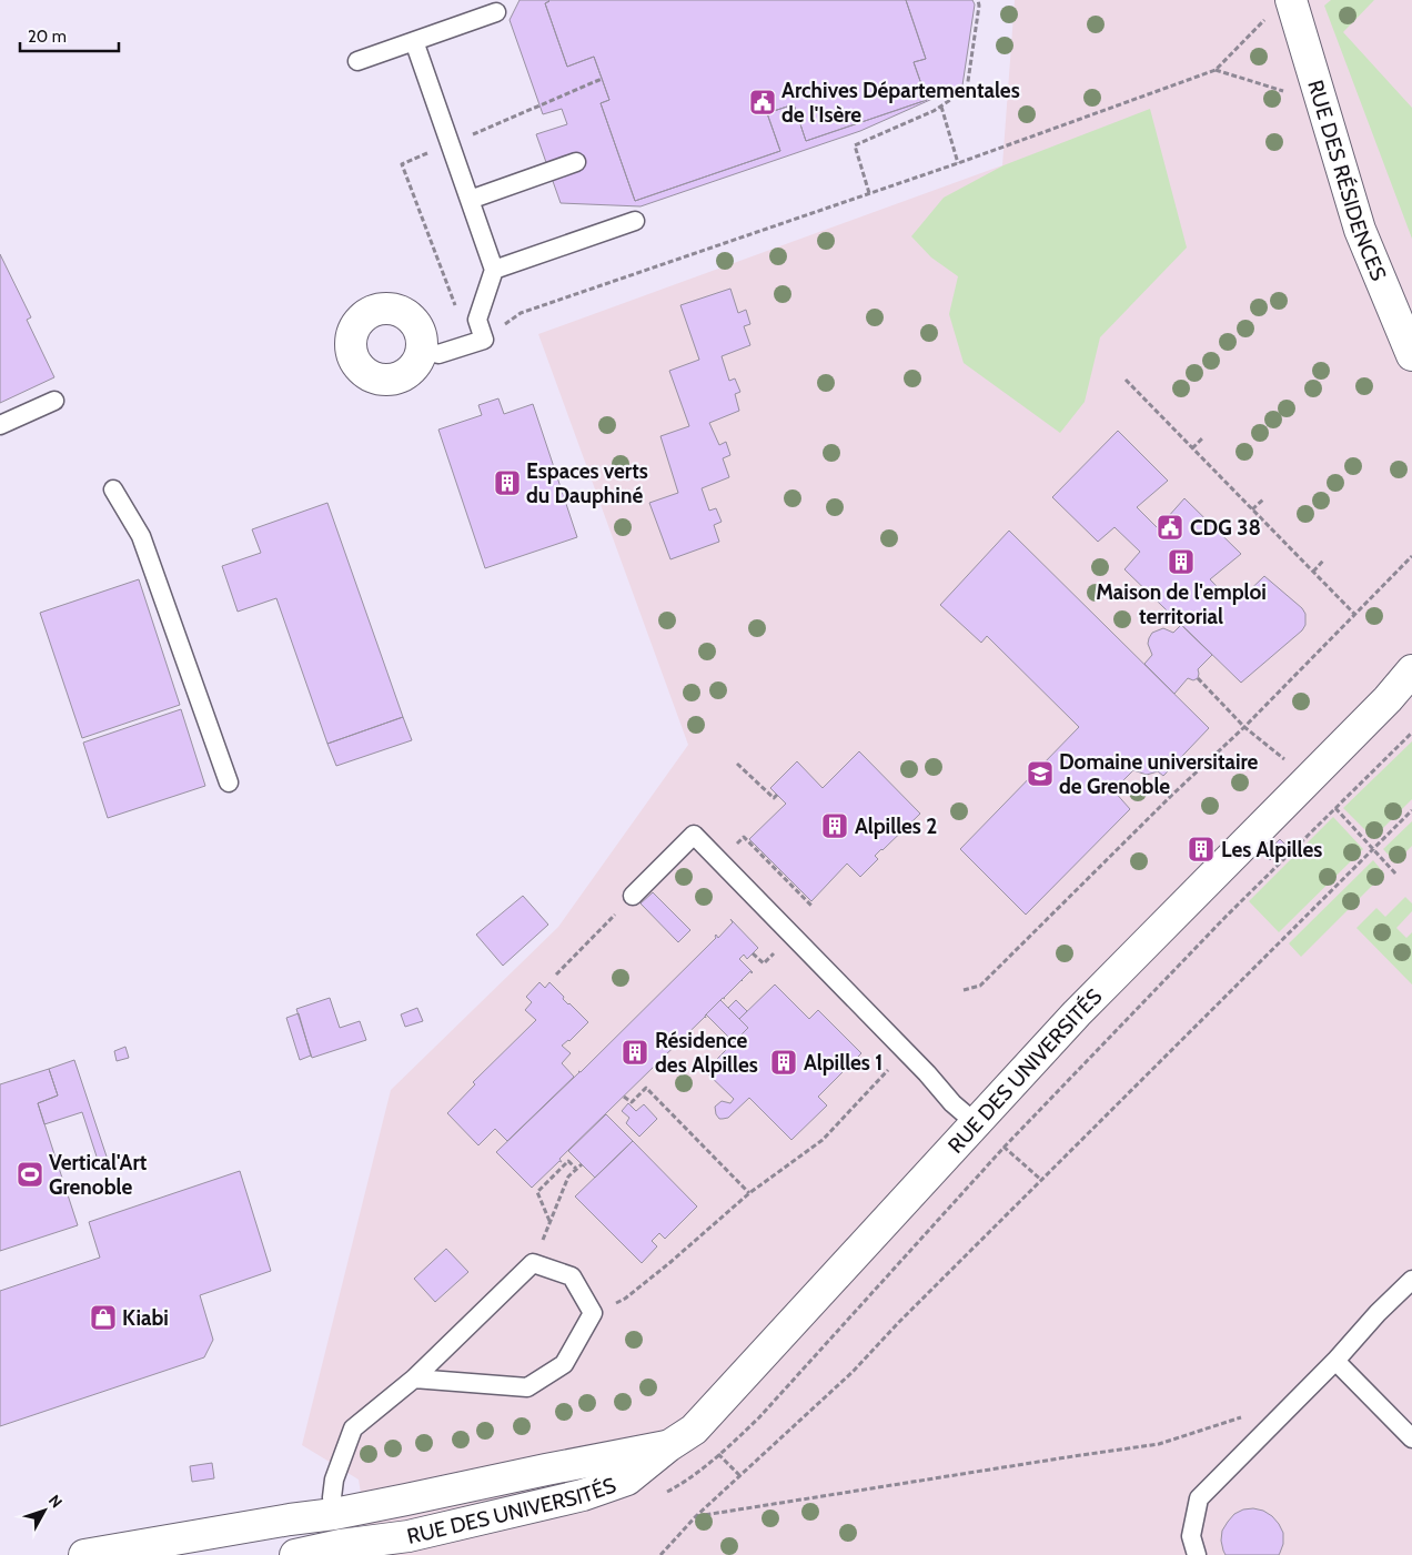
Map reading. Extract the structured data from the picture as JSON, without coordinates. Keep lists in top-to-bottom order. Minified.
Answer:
{"streets":{"street":["RUE DES RÉSIDENCES","RUE DES UNIVERSITÉS"]},"places":{"public building":["Archives Départementales de l'Isère","CDG 38"],"building":["Espaces verts du Dauphiné","Maison de l'emploi territorial","Alpilles 2","Les Alpilles","Résidence des Alpilles","Alpilles 1"],"school or university":["Domaine universitaire de Grenoble"],"sports":["Vertical'Art Grenoble"],"shop":["Kiabi"]},"scale_bar":"20 m","north":"top right"}
